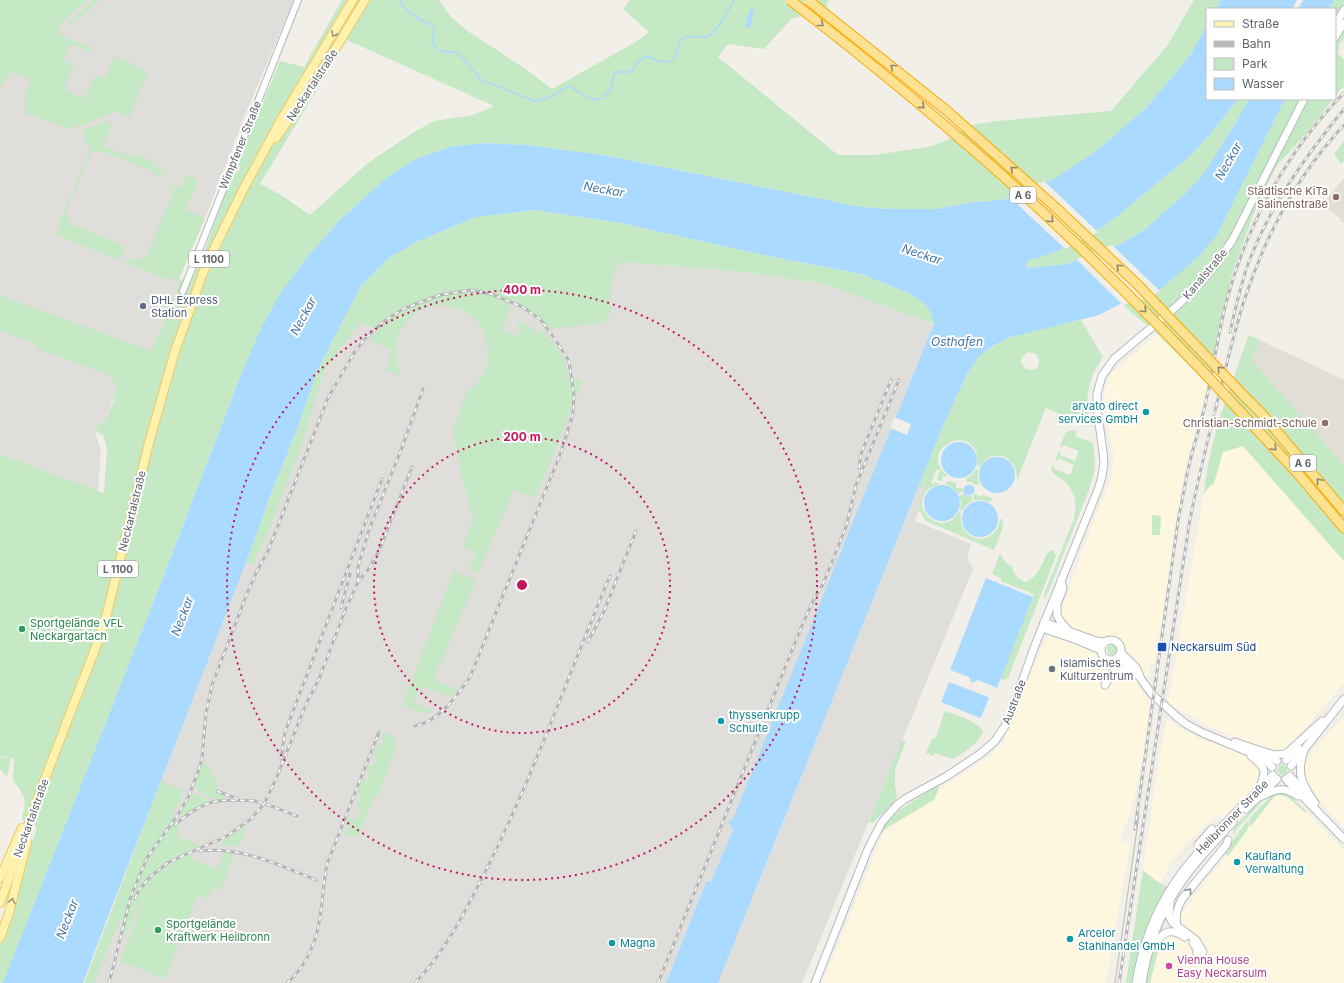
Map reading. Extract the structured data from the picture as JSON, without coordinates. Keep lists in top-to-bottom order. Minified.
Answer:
{"streets":{"highway":["A 6"],"main road":["Neckartalstraße","L 1100","Kanalstraße","Austraße","Heilbronner Straße"],"street":["Wimpfener Straße"]},"crossings":[["Kanalstraße","Austraße"]],"water":["Neckar","Osthafen"],"places":{"other":["Städtische KiTa Salinenstraße","DHL Express Station","arvato direct services GmbH","Christian-Schmidt-Schule","Sportgelände VFL Neckargartach","Islamisches Kulturzentrum","thyssenkrupp Schulte","Kaufland Verwaltung","Sportgelände Kraftwerk Heilbronn","Arcelor Stahlhandel GmbH","Magna","Vienna House Easy Neckarsulm"],"transit":["Neckarsulm Süd"]},"legend":["Straße","Bahn","Park","Wasser"],"rings":["400 m","200 m"]}
